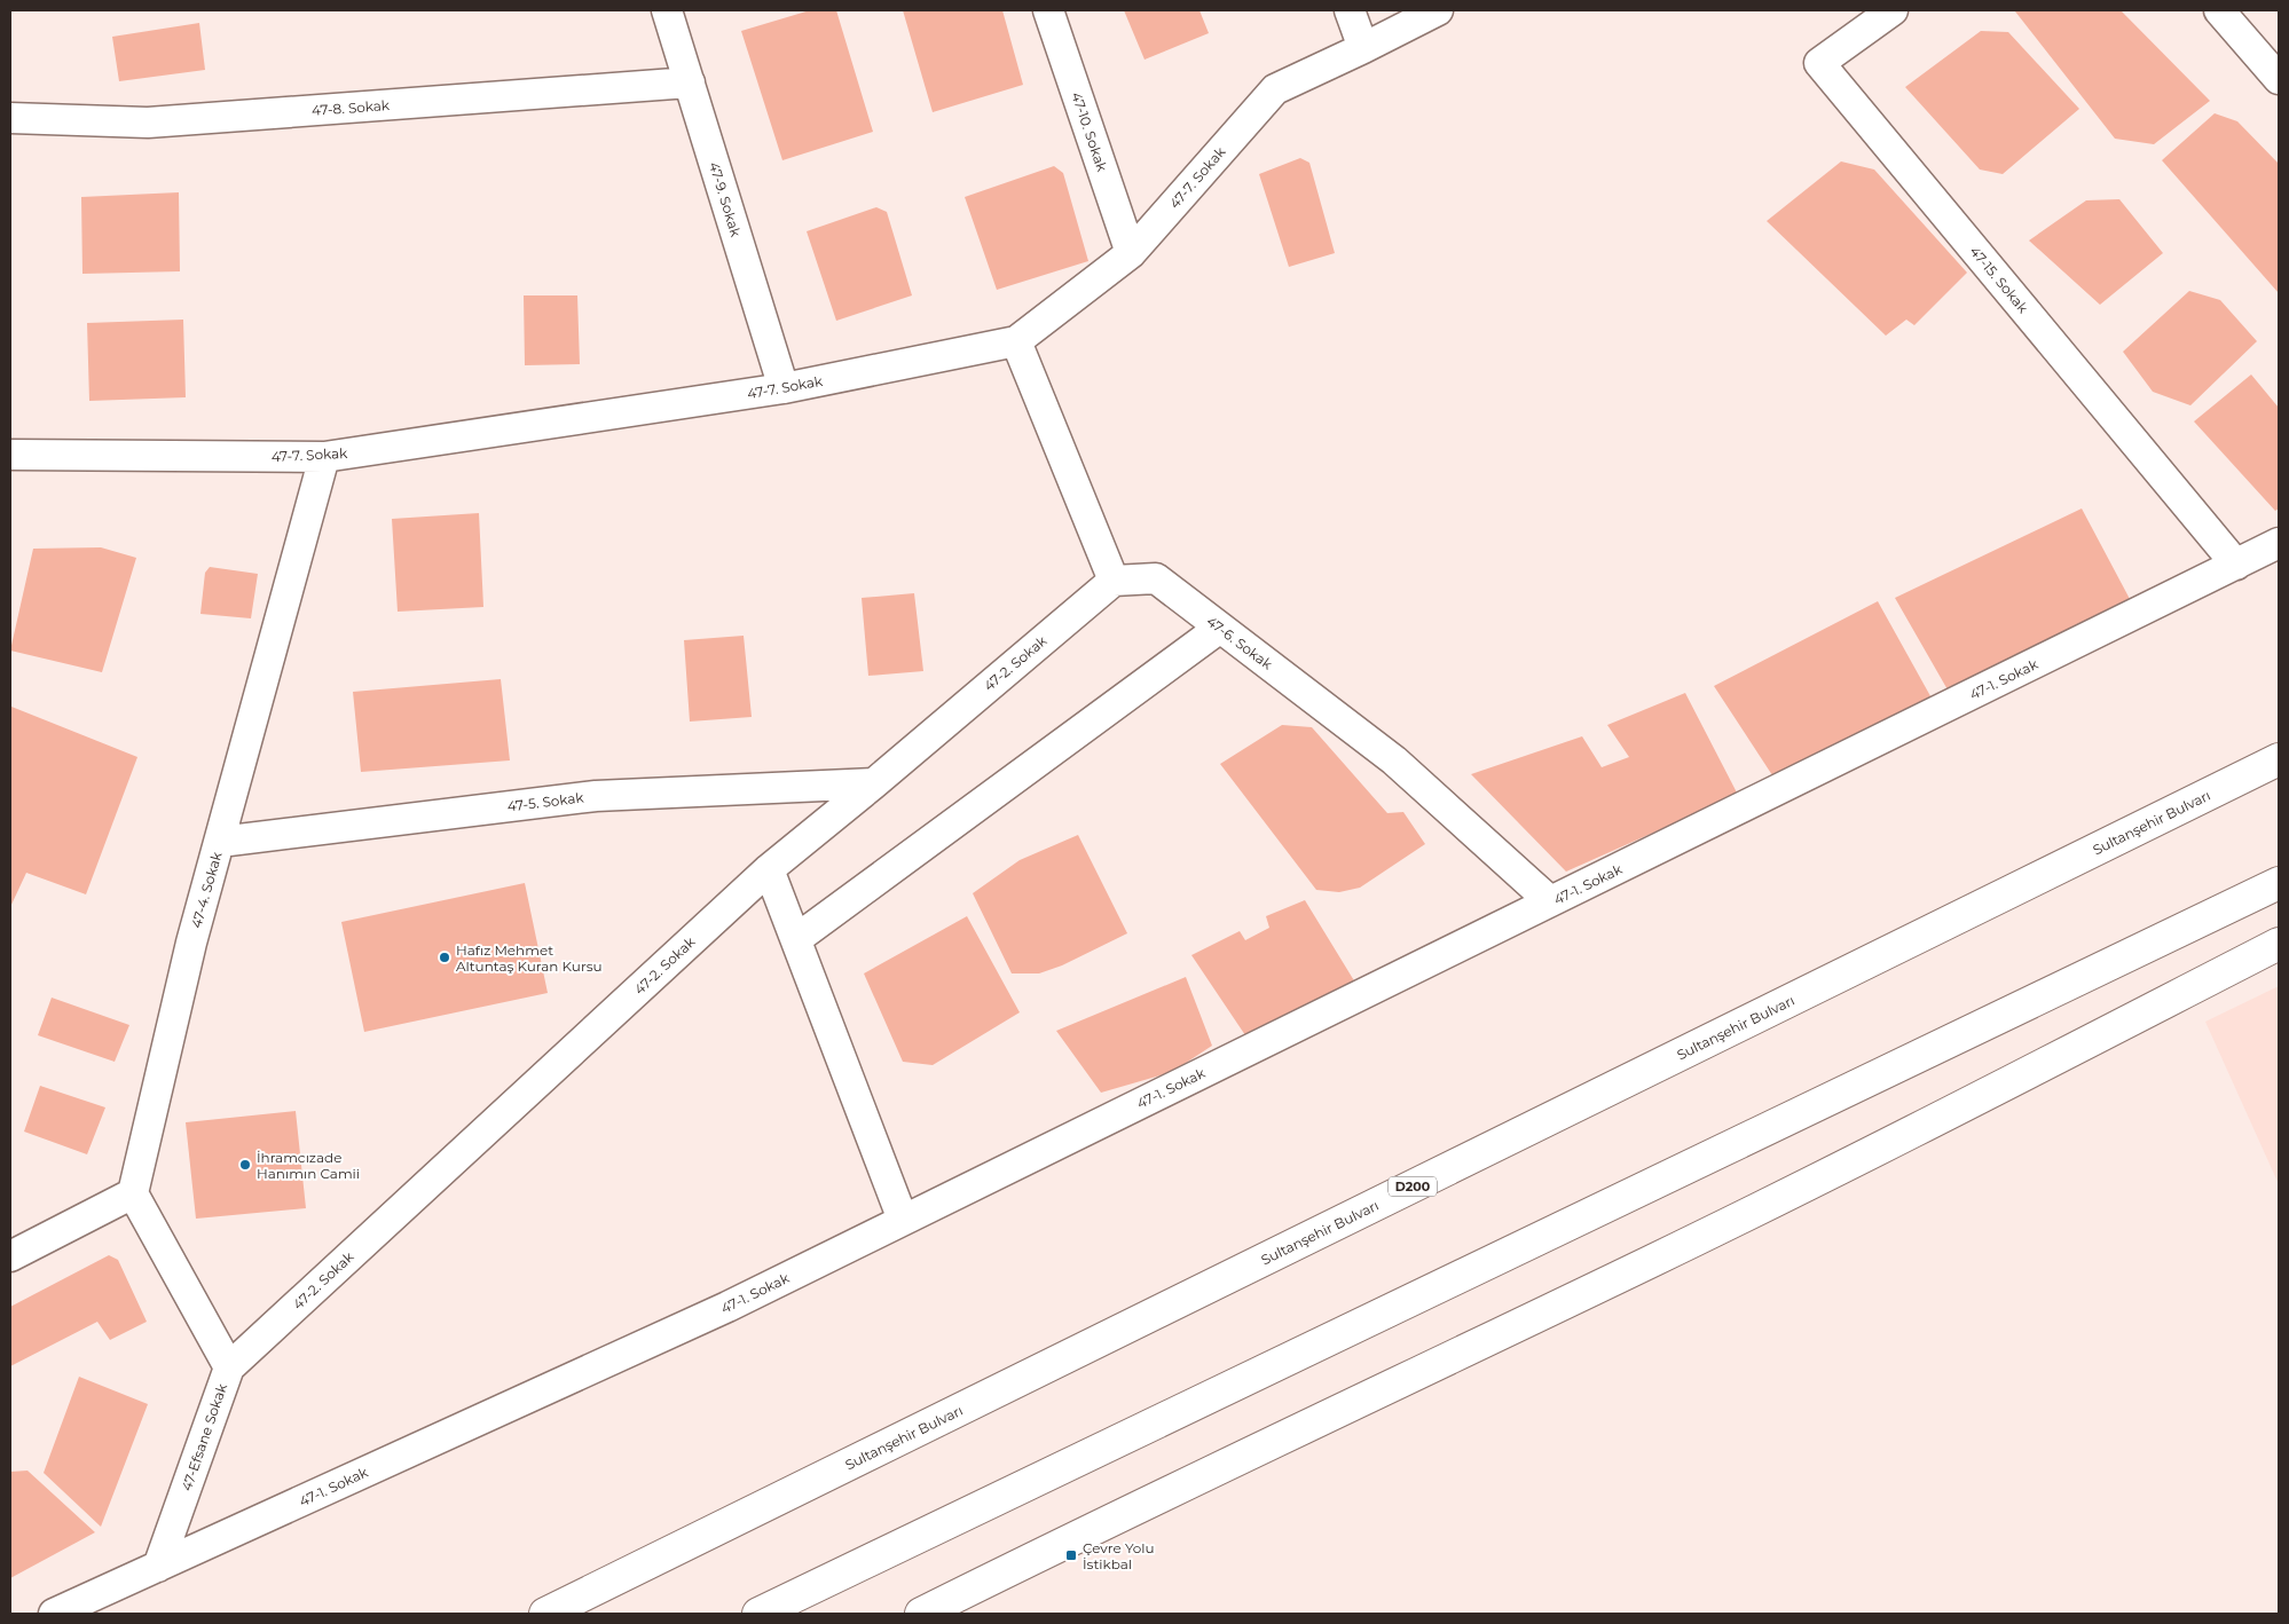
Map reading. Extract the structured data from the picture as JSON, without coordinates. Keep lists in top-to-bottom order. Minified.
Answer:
{"streets":{"main road":["Sultanşehir Bulvarı","D200"],"street":["47-8. Sokak","47-10. Sokak","47-7. Sokak","47-9. Sokak","47-15. Sokak","47-6. Sokak","47-2. Sokak","47-1. Sokak","47-5. Sokak","47-4. Sokak","47-Efsane Sokak"]},"crossings":[["47-8. Sokak","47-9. Sokak"],["47-10. Sokak","47-7. Sokak"],["47-7. Sokak","47-9. Sokak"],["47-7. Sokak","47-4. Sokak"],["47-15. Sokak","47-1. Sokak"],["47-6. Sokak","47-2. Sokak"],["47-6. Sokak","47-1. Sokak"],["47-2. Sokak","47-5. Sokak"],["47-2. Sokak","47-Efsane Sokak"],["47-1. Sokak","47-Efsane Sokak"],["47-5. Sokak","47-4. Sokak"],["47-4. Sokak","47-Efsane Sokak"]],"places":{"other":["Hafız Mehmet Altuntaş Kuran Kursu","İhramcızade Hanımın Camii"],"transit":["Çevre Yolu İstikbal"]}}
